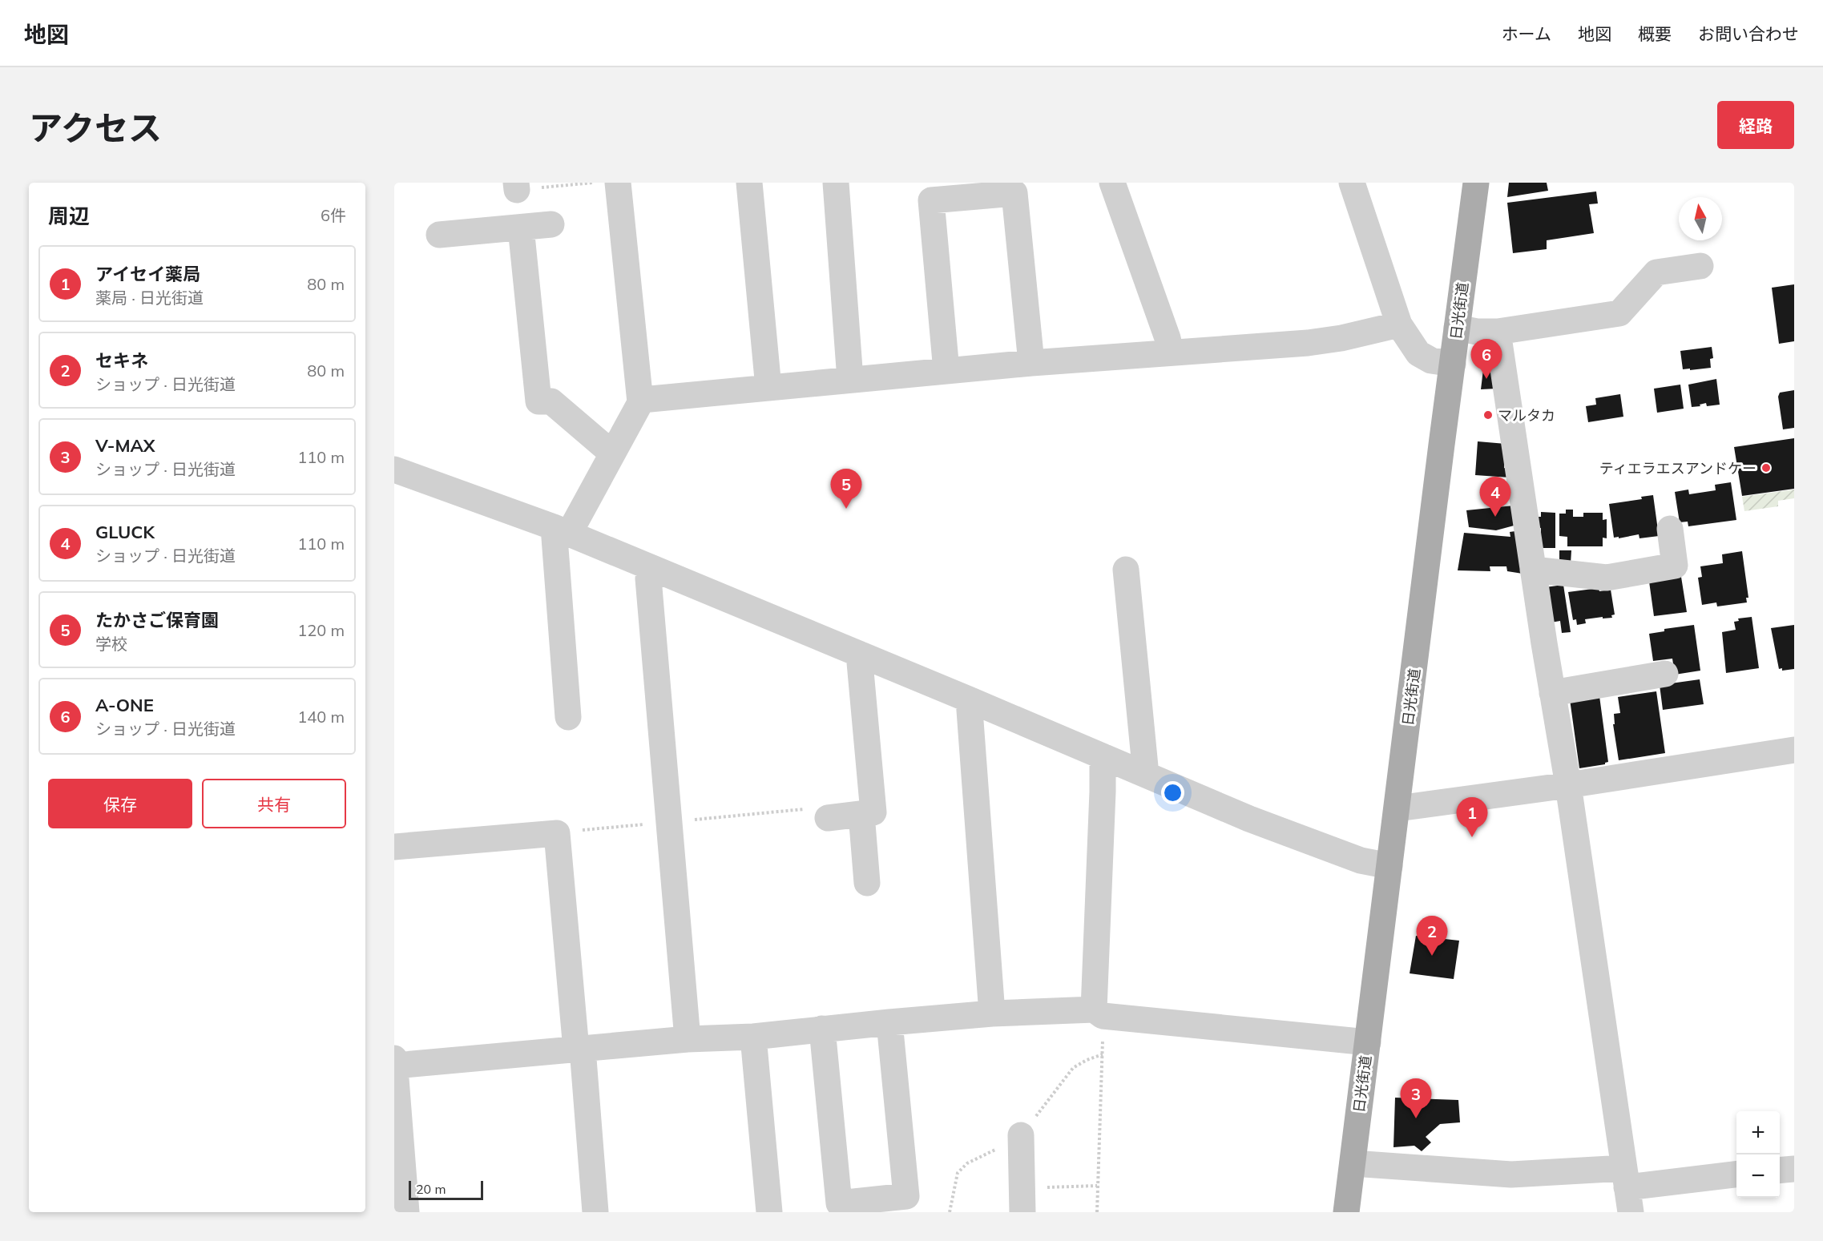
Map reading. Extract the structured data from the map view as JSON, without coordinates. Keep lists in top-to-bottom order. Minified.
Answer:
{"streets":{"main road":["日光街道"]},"places":["マルタカ","ティエラエスアンドケー"],"scale_bar":"20 m","north":"top","page":{"header":"地図","nav":["ホーム","地図","概要","お問い合わせ"],"title":"アクセス","buttons":["経路",["保存","共有"]],"heading":["周辺","6件"],"list":[{"mark":"1","name":"アイセイ薬局","note":"薬局 · 日光街道","value":"80 m"},{"mark":"2","name":"セキネ","note":"ショップ · 日光街道","value":"80 m"},{"mark":"3","name":"V-MAX","note":"ショップ · 日光街道","value":"110 m"},{"mark":"4","name":"GLUCK","note":"ショップ · 日光街道","value":"110 m"},{"mark":"5","name":"たかさご保育園","note":"学校","value":"120 m"},{"mark":"6","name":"A-ONE","note":"ショップ · 日光街道","value":"140 m"}],"pins":["6","5","4","1","2","3"],"map_buttons":["+","−"],"scale":"20 m"}}
